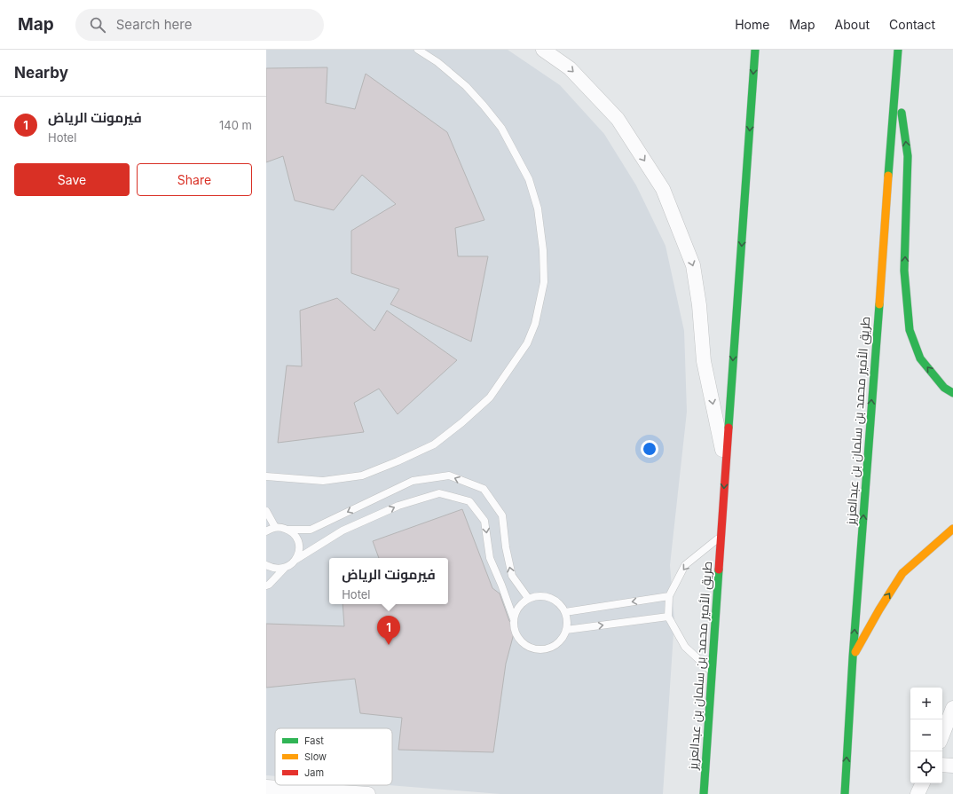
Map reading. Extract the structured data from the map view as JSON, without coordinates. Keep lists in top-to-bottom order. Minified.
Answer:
{"streets":{"main road":["طريق الأمير محمد بن سلمان بن عبدالعزيز"]},"legend":["Fast","Slow","Jam"],"page":{"header":"Map","search":"Search here","nav":["Home","Map","About","Contact"],"heading":"Nearby","list":[{"mark":"1","name":"فيرمونت الرياض","note":"Hotel","value":"140 m"}],"buttons":["Save","Share"],"popup":["فيرمونت الرياض","Hotel"],"pins":"1","map_buttons":["+","−"]}}
